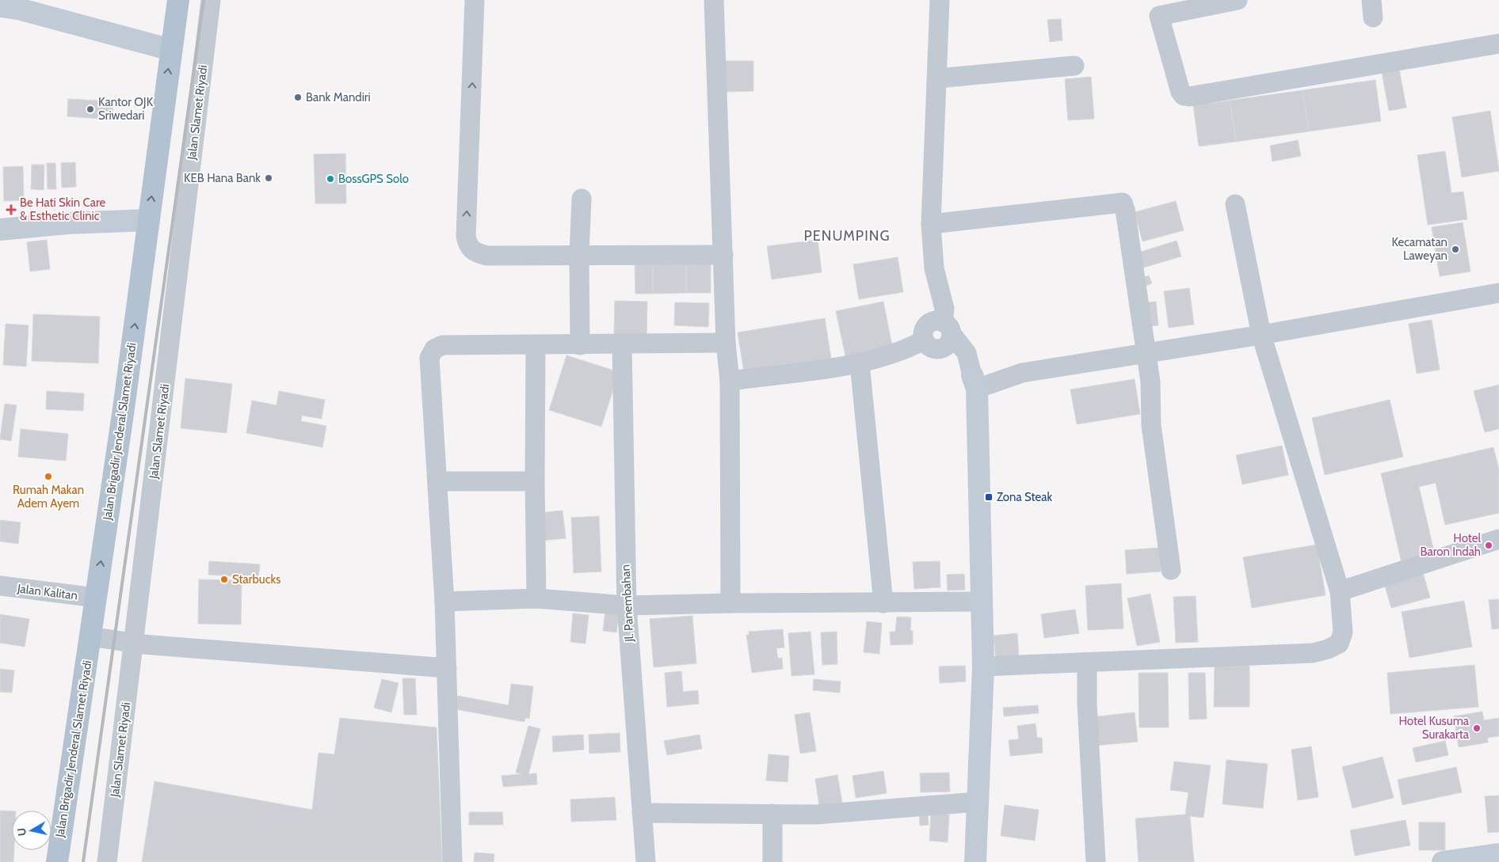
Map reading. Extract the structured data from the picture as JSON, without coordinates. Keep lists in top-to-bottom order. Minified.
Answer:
{"streets":{"main road":["Jalan Brigadir Jenderal Slamet Riyadi"],"street":["Jalan Slamet Riyadi","Jalan Kalitan","Jl. Panembahan"]},"crossings":[["Jalan Brigadir Jenderal Slamet Riyadi","Jalan Kalitan"]],"one_way":["Jalan Brigadir Jenderal Slamet Riyadi"],"districts":["PENUMPING"],"places":{"other":["Bank Mandiri","Kantor OJK Sriwedari","KEB Hana Bank","BossGPS Solo","Kecamatan Laweyan","Rumah Makan Adem Ayem","Hotel Baron Indah","Starbucks","Hotel Kusuma Surakarta"],"health":["Be Hati Skin Care & Esthetic Clinic"],"transit":["Zona Steak"]},"north":"left"}
